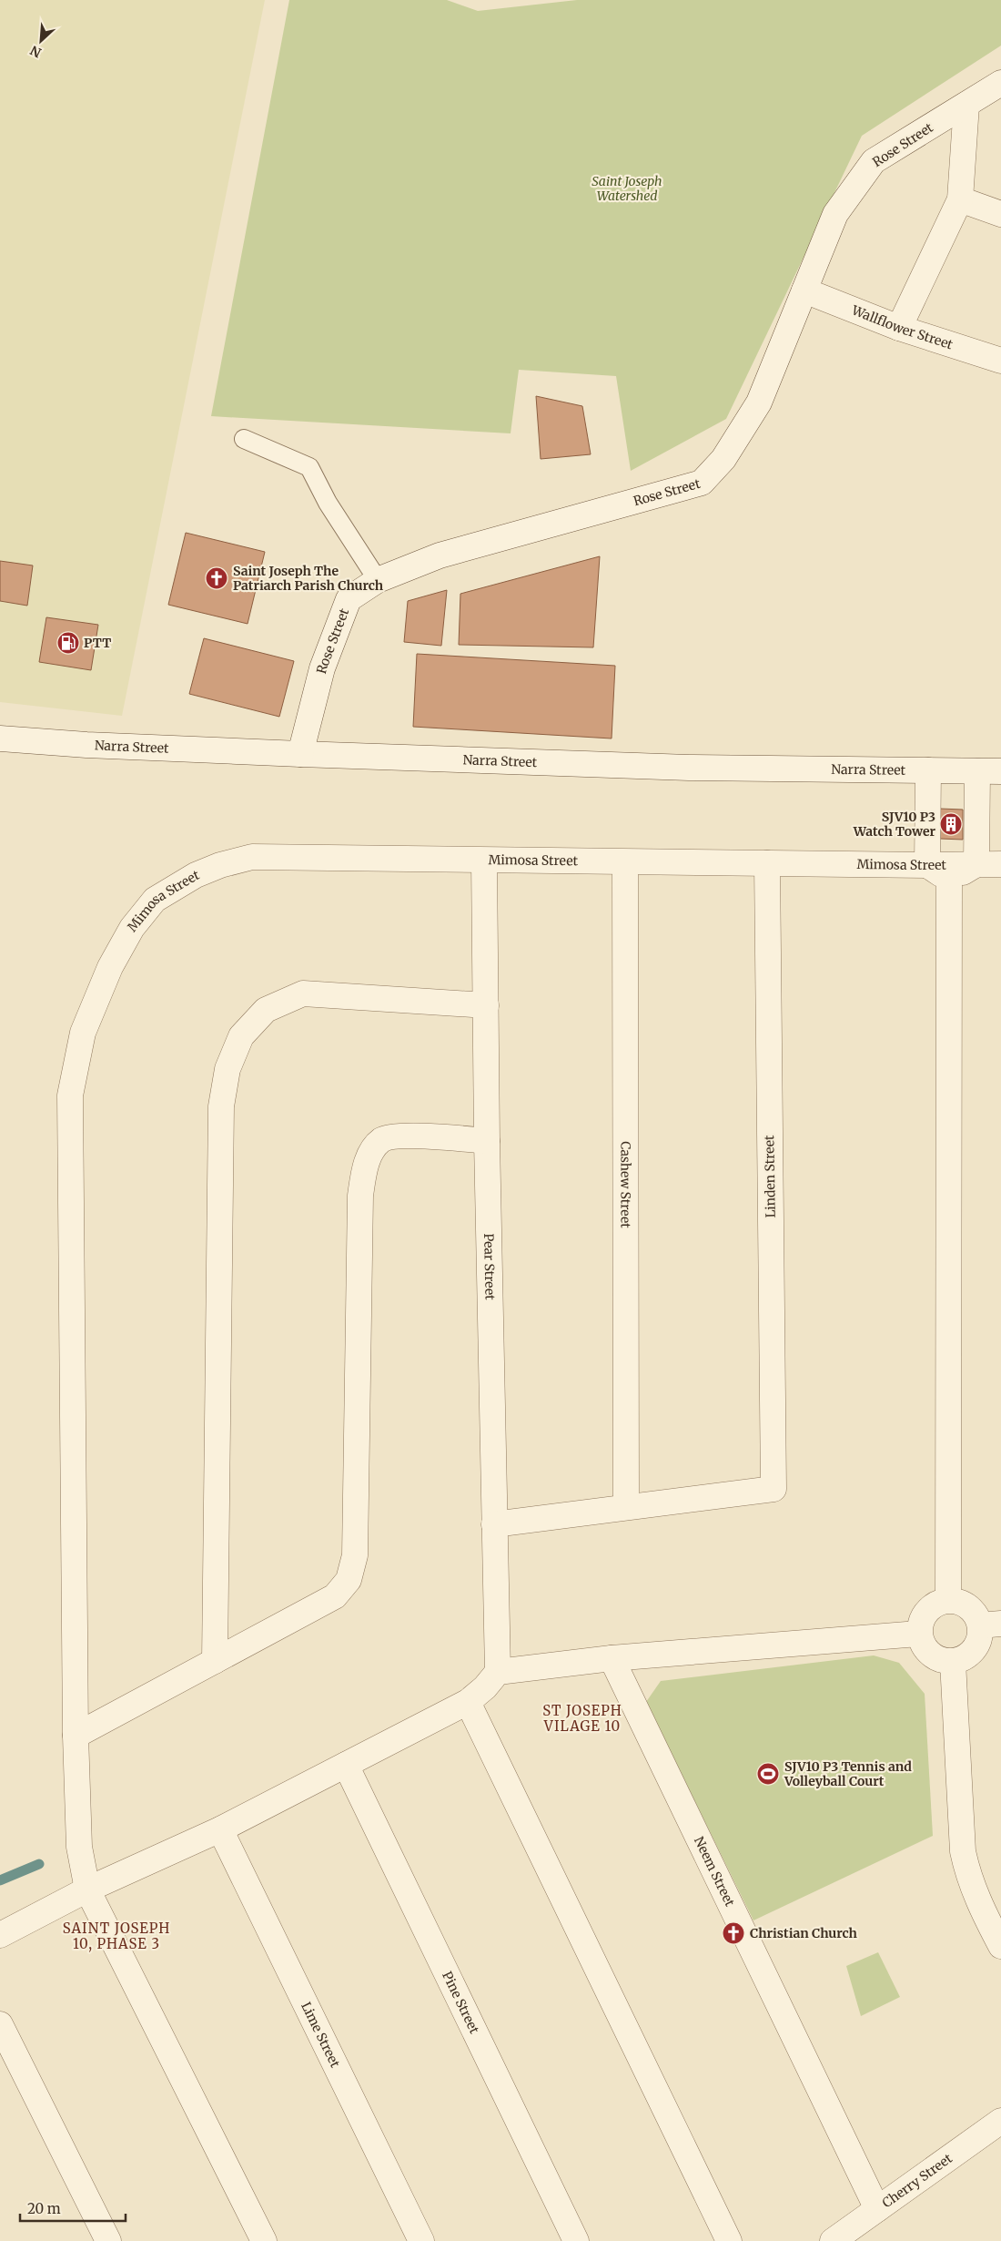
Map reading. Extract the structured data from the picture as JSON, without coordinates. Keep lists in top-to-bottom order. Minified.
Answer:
{"streets":{"street":["Rose Street","Wallflower Street","Narra Street","Mimosa Street","Linden Street","Cashew Street","Pear Street","Neem Street","Pine Street","Lime Street","Cherry Street"]},"crossings":[["Rose Street","Wallflower Street"],["Rose Street","Narra Street"],["Mimosa Street","Linden Street"],["Mimosa Street","Cashew Street"],["Mimosa Street","Pear Street"],["Linden Street","Cashew Street"],["Neem Street","Cherry Street"]],"districts":["ST JOSEPH VILAGE 10","SAINT JOSEPH 10, PHASE 3"],"parks":["Saint Joseph Watershed"],"places":{"church":["Saint Joseph The Patriarch Parish Church","Christian Church"],"fuel station":["PTT"],"building":["SJV10 P3 Watch Tower"],"sports":["SJV10 P3 Tennis and Volleyball Court"]},"scale_bar":"20 m","north":"bottom left"}
